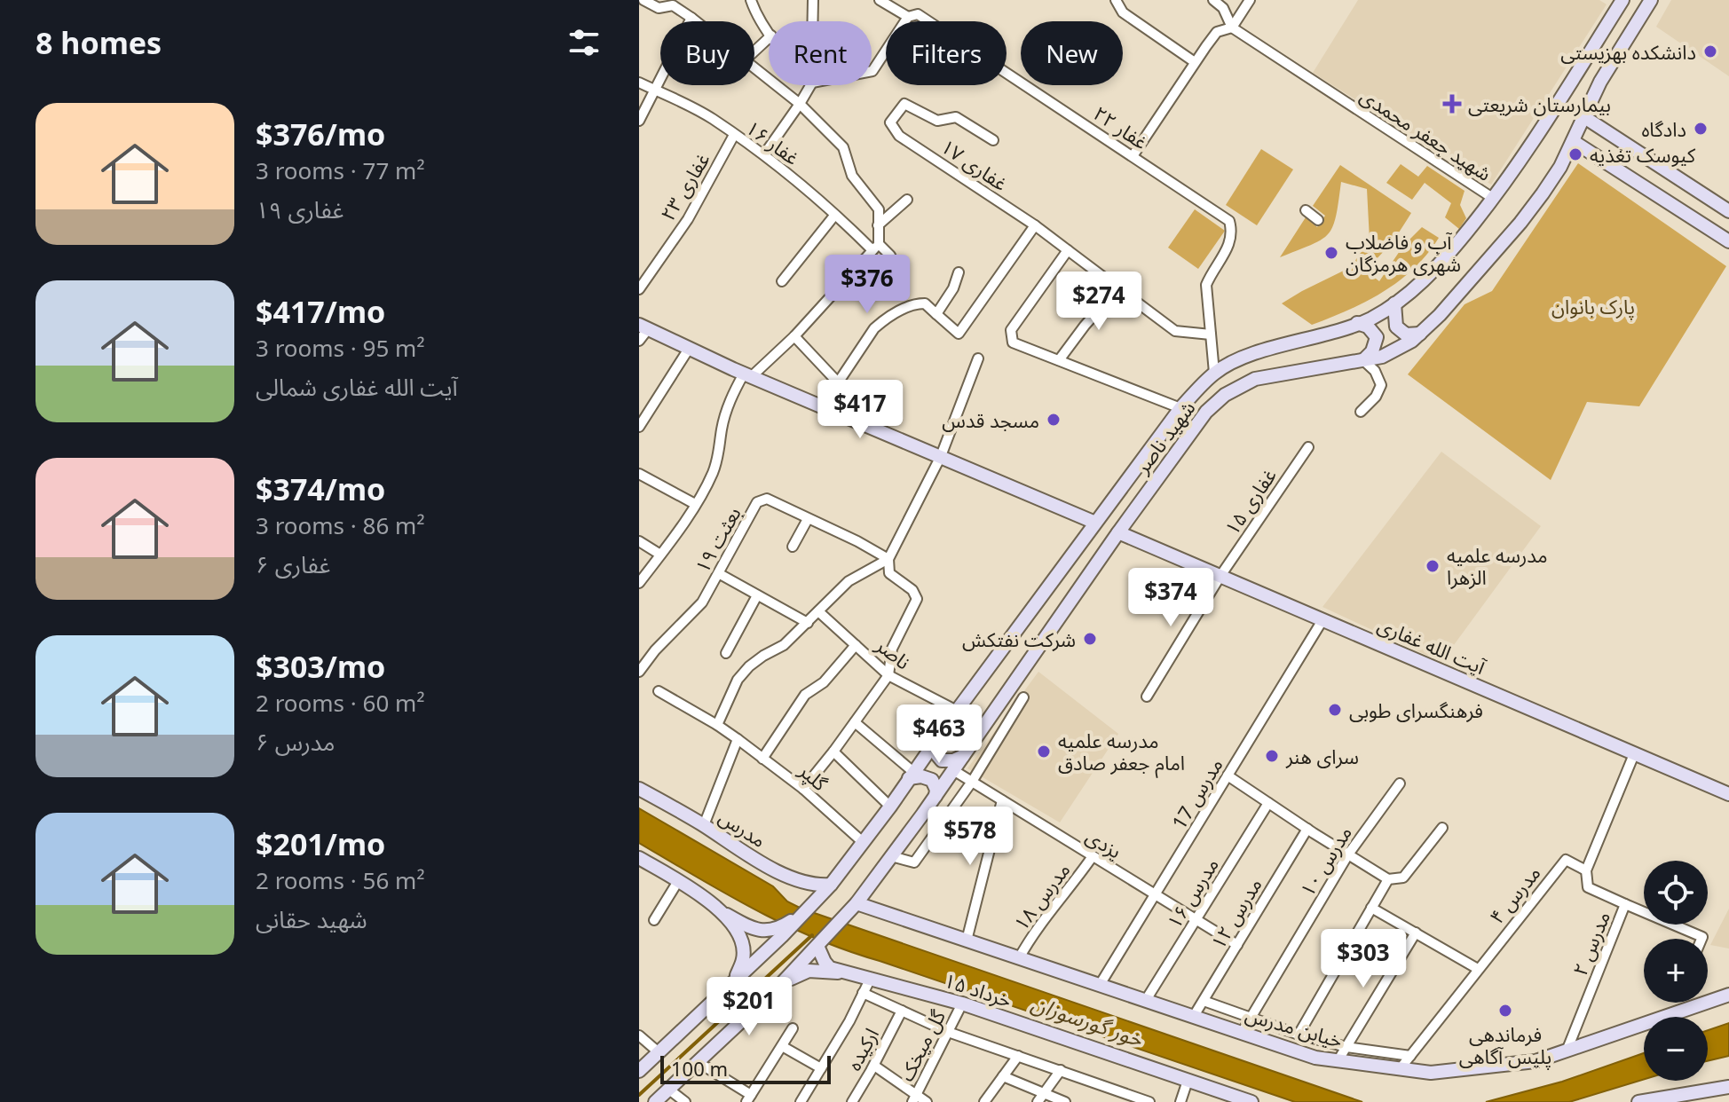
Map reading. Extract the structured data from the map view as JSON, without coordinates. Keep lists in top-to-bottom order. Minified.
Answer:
{"streets":{"main road":["شهید ناصر","آیت الله غفاری","مدرس","۱۵ خرداد","خیابن مدرس"],"street":["غفار ۲۲","شهید جعفر محمدی","غفار ۱۶","غفاری ۱۷","غفاری ۲۳","غفاری ۱۵","بعثت ۱۹","ناصر","گلپر","مدرس 17","یزدی","مدرس ۱۰","مدرس ۱۶","مدرس ۴","مدرس ۱۸","مدرس ۱۲","مدرس ۲","گل میخک","ارکیده"]},"crossings":[["غفار ۲۲","شهید ناصر"],["شهید جعفر محمدی","شهید ناصر"],["غفار ۱۶","غفاری ۲۳"],["شهید ناصر","آیت الله غفاری"],["شهید ناصر","ناصر"],["شهید ناصر","گلپر"],["شهید ناصر","مدرس"],["شهید ناصر","یزدی"],["شهید ناصر","خیابن مدرس"],["غفاری ۱۵","آیت الله غفاری"],["آیت الله غفاری","مدرس 17"],["مدرس 17","یزدی"],["مدرس 17","خیابن مدرس"],["یزدی","مدرس ۱۶"],["یزدی","مدرس ۱۸"],["یزدی","مدرس ۱۲"],["مدرس ۱۰","خیابن مدرس"],["مدرس ۱۶","خیابن مدرس"],["مدرس ۴","مدرس ۲"],["مدرس ۴","خیابن مدرس"],["مدرس ۱۸","خیابن مدرس"],["مدرس ۱۲","خیابن مدرس"],["مدرس ۲","خیابن مدرس"],["۱۵ خرداد","گل میخک"]],"water":["خور گورسوزان"],"parks":["پارک بانوان"],"places":{"other":["دانشکده بهزیستی","دادگاه","کیوسک تغذیه","آب و فاضلاب شهری هرمزگان","مسجد قدس","مدرسه علمیه الزهرا","شرکت نفتکش","فرهنگسرای طوبی","مدرسه علمیه امام جعفر صادق","سرای هنر","فرماندهی پلیس آگاهی"],"health":["بیمارستان شریعتی"]},"scale_bar":"100 m","page":{"heading":"8 homes","chip":["Buy","Rent","Filters","New"],"list":[{"name":"$376/mo","note":"3 rooms · 77 m² · غفاری ۱۹"},{"name":"$417/mo","note":"3 rooms · 95 m² · آیت الله غفاری شمالی"},{"name":"$374/mo","note":"3 rooms · 86 m² · غفاری ۶"},{"name":"$303/mo","note":"2 rooms · 60 m² · مدرس ۶"},{"name":"$201/mo","note":"2 rooms · 56 m² · شهید حقانی"}],"price":["$376","$274","$417","$374","$463","$578","$303","$201"],"map_buttons":["+","−"],"scale":"100 m"}}
